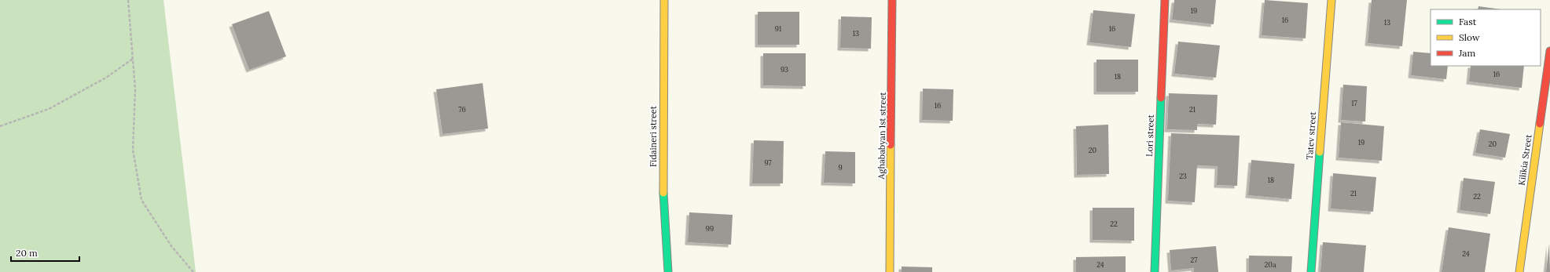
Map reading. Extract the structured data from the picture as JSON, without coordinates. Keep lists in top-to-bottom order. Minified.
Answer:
{"streets":{"street":["Aghababyan 1st street","Lori street","Tatev street","Fidaineri street","Kilikia Street"]},"house_numbers":["19","16","13","91","16","13","93","16","18","17","16","76","21","19","20","20","97","9","23","18","21","22","22","99","24","27","24","20a"],"legend":["Fast","Slow","Jam"],"scale_bar":"20 m"}
